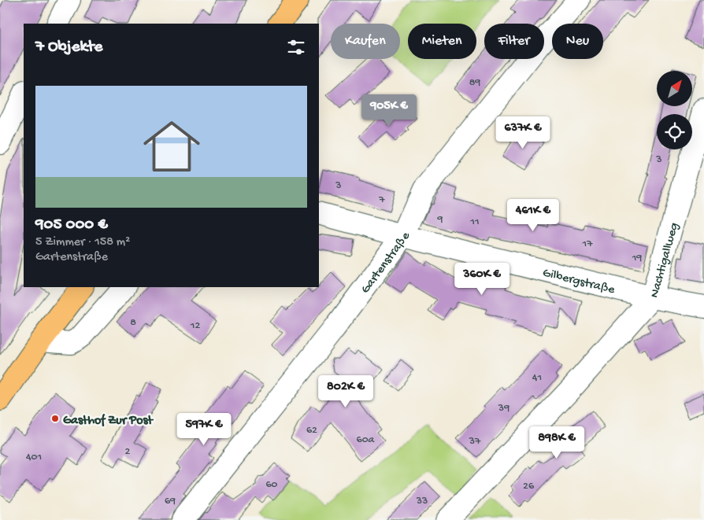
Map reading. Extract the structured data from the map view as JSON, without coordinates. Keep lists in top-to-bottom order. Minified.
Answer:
{"streets":{"street":["Nachtigallweg","Gartenstraße","Gilbergstraße"]},"crossings":[["Nachtigallweg","Gilbergstraße"],["Gartenstraße","Gilbergstraße"]],"places":["Gasthof Zur Post"],"house_numbers":["89","3","3","7","9","11","17","19","8","12","41","39","62","60a","37","2","401","60","26","69","33"],"north":"top right","page":{"chip":["Kaufen","Mieten","Filter","Neu"],"heading":"7 Objekte","list":[{"name":"905 000 €","note":"5 Zimmer · 158 m² · Gartenstraße"}],"price":["905K €","637K €","461K €","360K €","802K €","597K €","898K €"]}}
